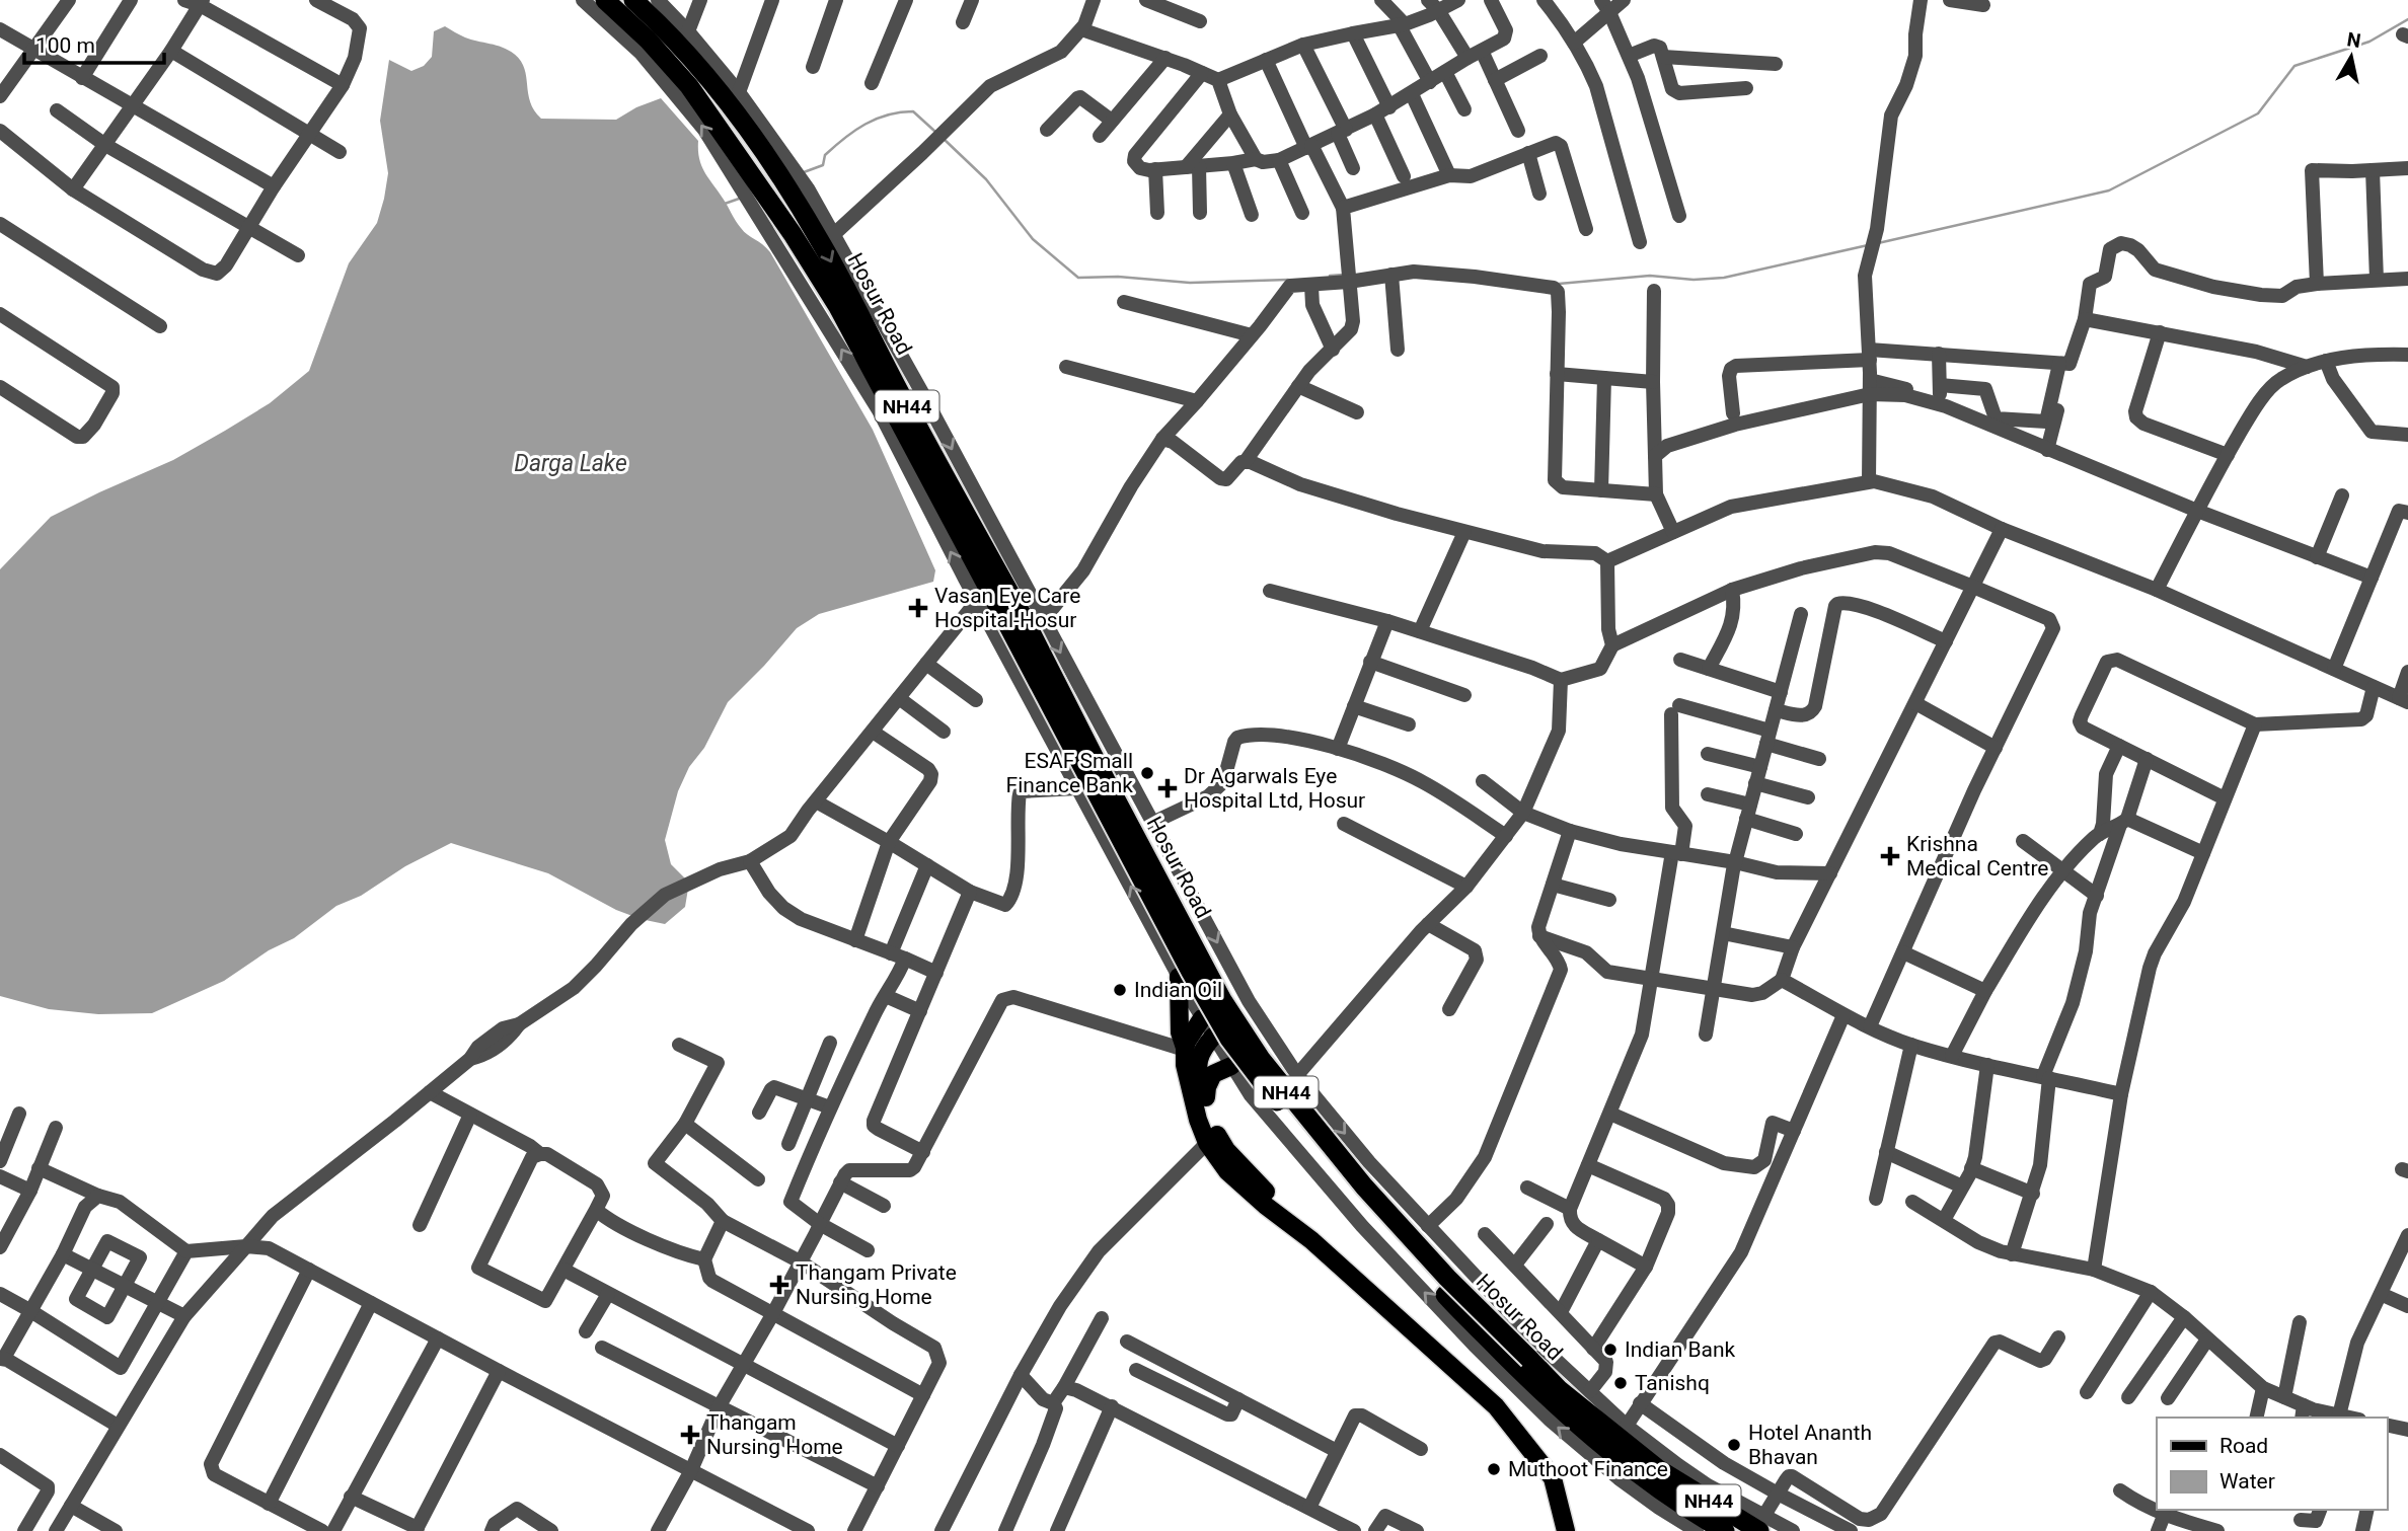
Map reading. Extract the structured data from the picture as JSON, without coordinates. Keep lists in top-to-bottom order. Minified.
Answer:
{"streets":{"highway":["Hosur Road","NH44"]},"water":["Darga Lake"],"places":{"health":["Vasan Eye Care Hospital-Hosur","Dr Agarwals Eye Hospital Ltd, Hosur","Krishna Medical Centre","Thangam Private Nursing Home","Thangam Nursing Home"],"other":["ESAF Small Finance Bank","Indian Oil","Indian Bank","Tanishq","Hotel Ananth Bhavan","Muthoot Finance"]},"legend":["Road","Water"],"scale_bar":"100 m","north":"top"}
